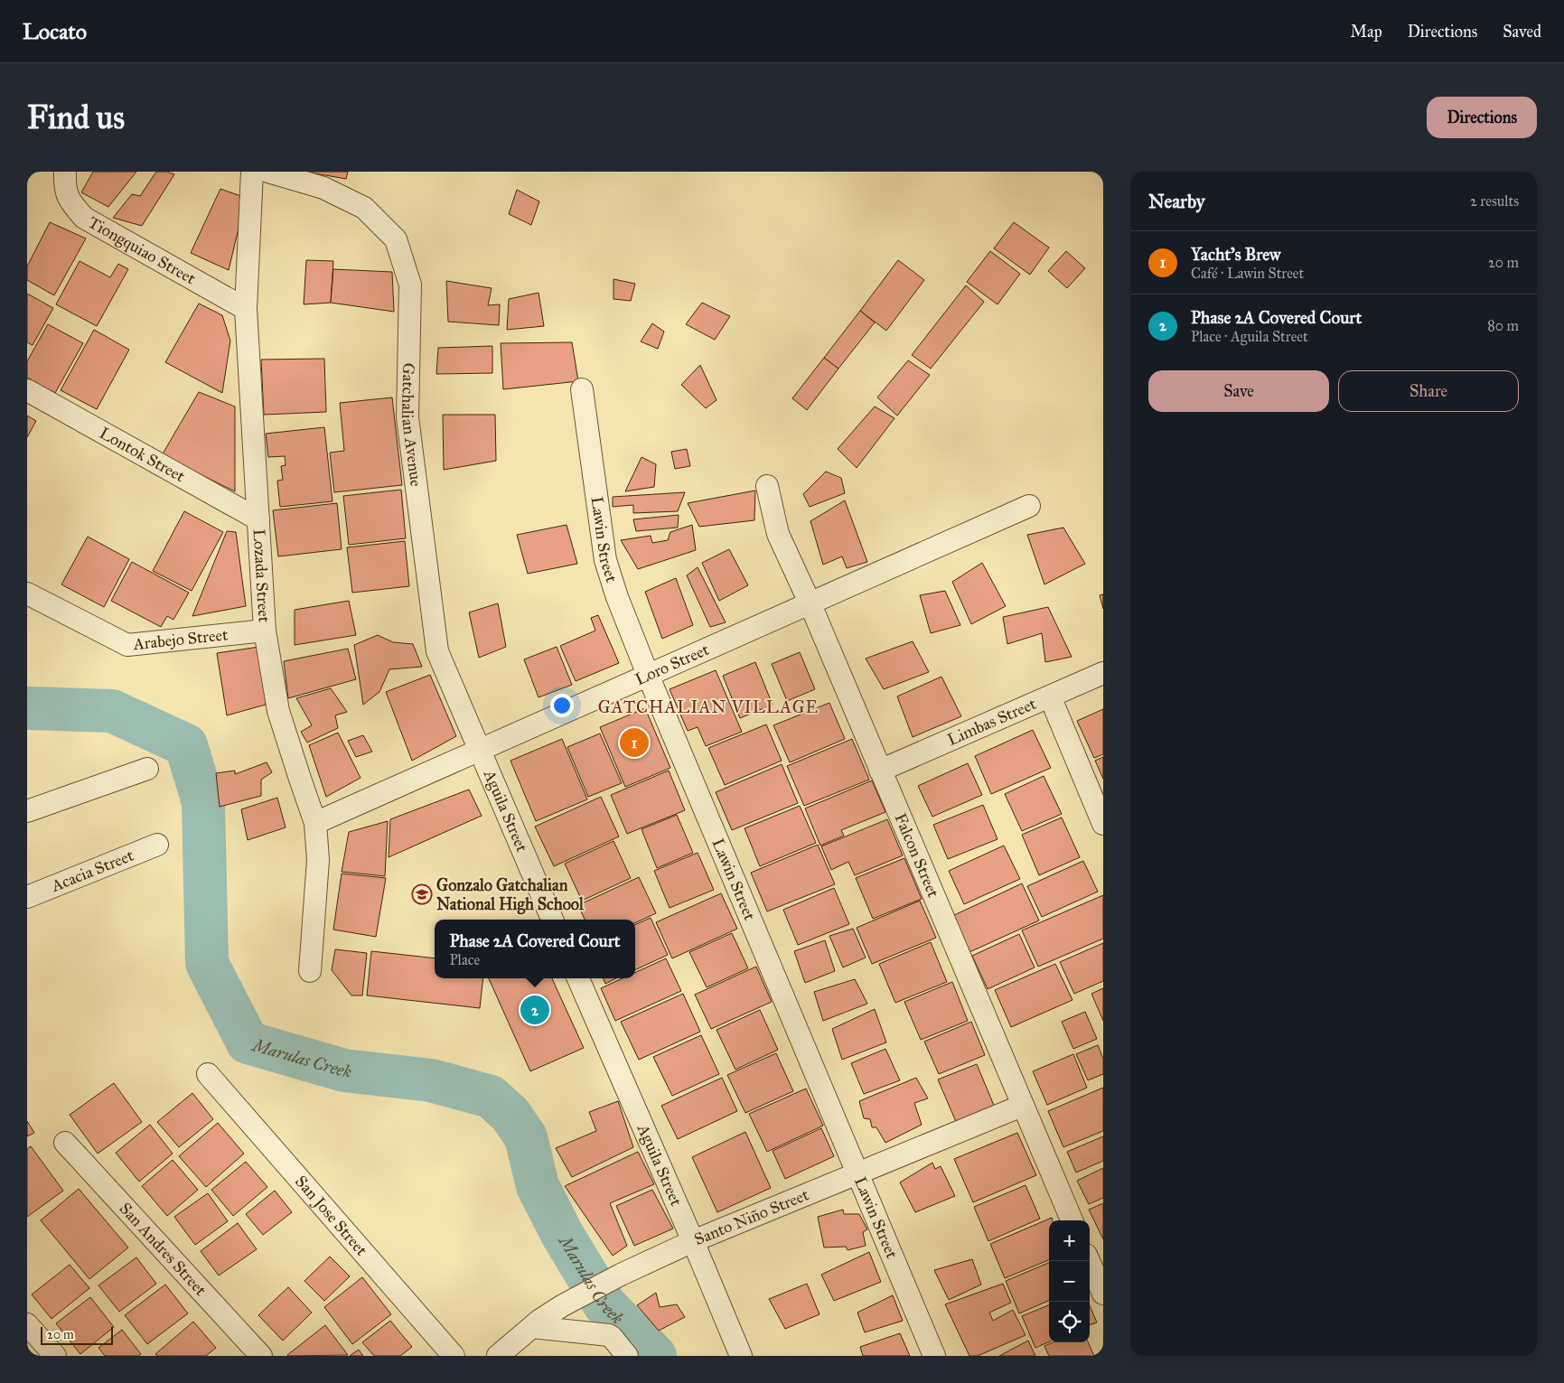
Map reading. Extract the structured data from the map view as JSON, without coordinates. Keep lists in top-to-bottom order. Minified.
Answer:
{"streets":{"street":["Tiongquiao Street","Gatchalian Avenue","Lontok Street","Lawin Street","Lozada Street","Arabejo Street","Loro Street","Limbas Street","Aguila Street","Falcon Street","Acacia Street","San Jose Street","Santo Niño Street","San Andres Street"]},"crossings":[["Tiongquiao Street","Lozada Street"],["Gatchalian Avenue","Loro Street"],["Gatchalian Avenue","Aguila Street"],["Lontok Street","Lozada Street"],["Lawin Street","Loro Street"],["Lawin Street","Santo Niño Street"],["Lozada Street","Arabejo Street"],["Lozada Street","Loro Street"],["Loro Street","Aguila Street"],["Loro Street","Falcon Street"],["Limbas Street","Falcon Street"],["Aguila Street","Santo Niño Street"],["Falcon Street","Santo Niño Street"]],"districts":["GATCHALIAN VILLAGE"],"water":["Marulas Creek"],"places":{"school or university":["Gonzalo Gatchalian National High School"]},"scale_bar":"20 m","page":{"header":"Locato","nav":["Map","Directions","Saved"],"buttons":["Directions",["Save","Share"]],"title":"Find us","heading":["Nearby","2 results"],"list":[{"mark":"1","name":"Yacht’s Brew","note":"Café · Lawin Street","value":"20 m"},{"mark":"2","name":"Phase 2A Covered Court","note":"Place · Aguila Street","value":"80 m"}],"pins":["1","2"],"popup":["Phase 2A Covered Court","Place"],"map_buttons":["+","−"],"scale":"20 m"}}
